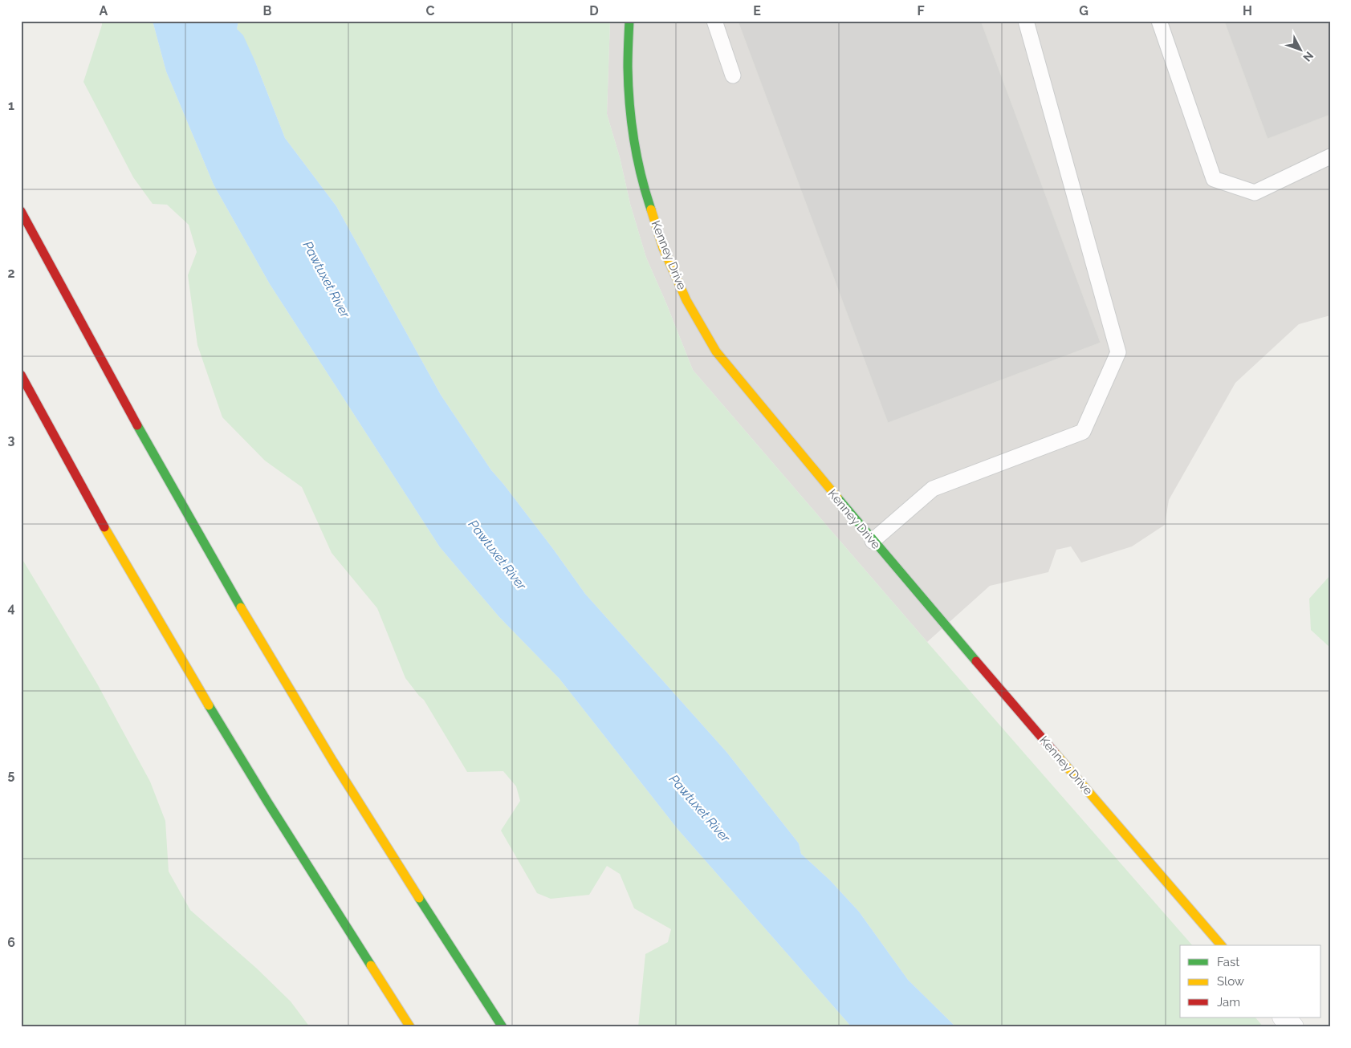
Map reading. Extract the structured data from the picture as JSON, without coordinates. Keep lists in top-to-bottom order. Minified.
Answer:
{"streets":{"main road":["Kenney Drive"]},"water":["Pawtuxet River"],"legend":["Fast","Slow","Jam"],"north":"bottom right","grid":{"columns":["A","B","C","D","E","F","G","H"],"rows":["1","2","3","4","5","6"]}}
